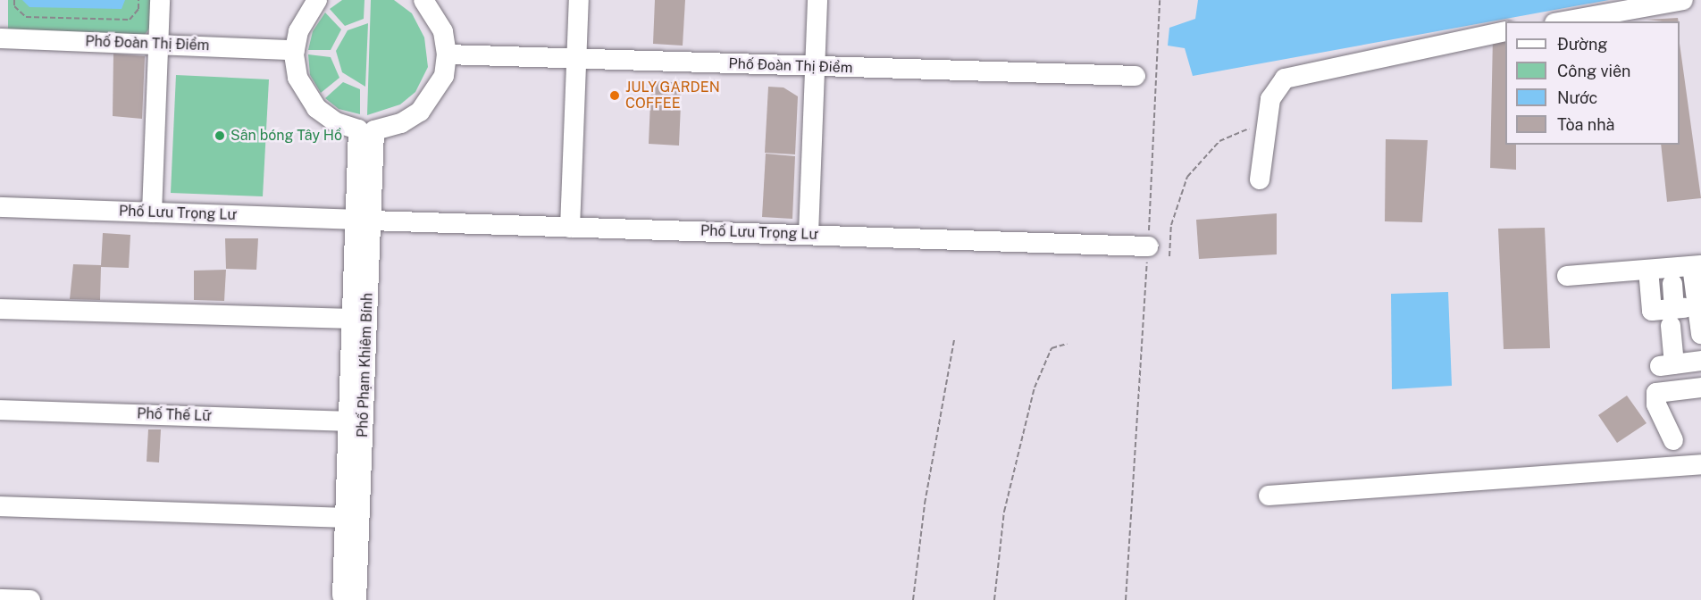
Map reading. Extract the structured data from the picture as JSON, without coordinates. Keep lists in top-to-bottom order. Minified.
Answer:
{"streets":{"street":["Phố Đoàn Thị Điểm","Phố Lưu Trọng Lư","Phố Phạm Khiêm Bính","Phố Thế Lữ"]},"crossings":[["Phố Lưu Trọng Lư","Phố Phạm Khiêm Bính"],["Phố Phạm Khiêm Bính","Phố Thế Lữ"]],"places":["JULY GARDEN COFFEE","Sân bóng Tây Hồ"],"legend":["Đường","Công viên","Nước","Tòa nhà"]}
